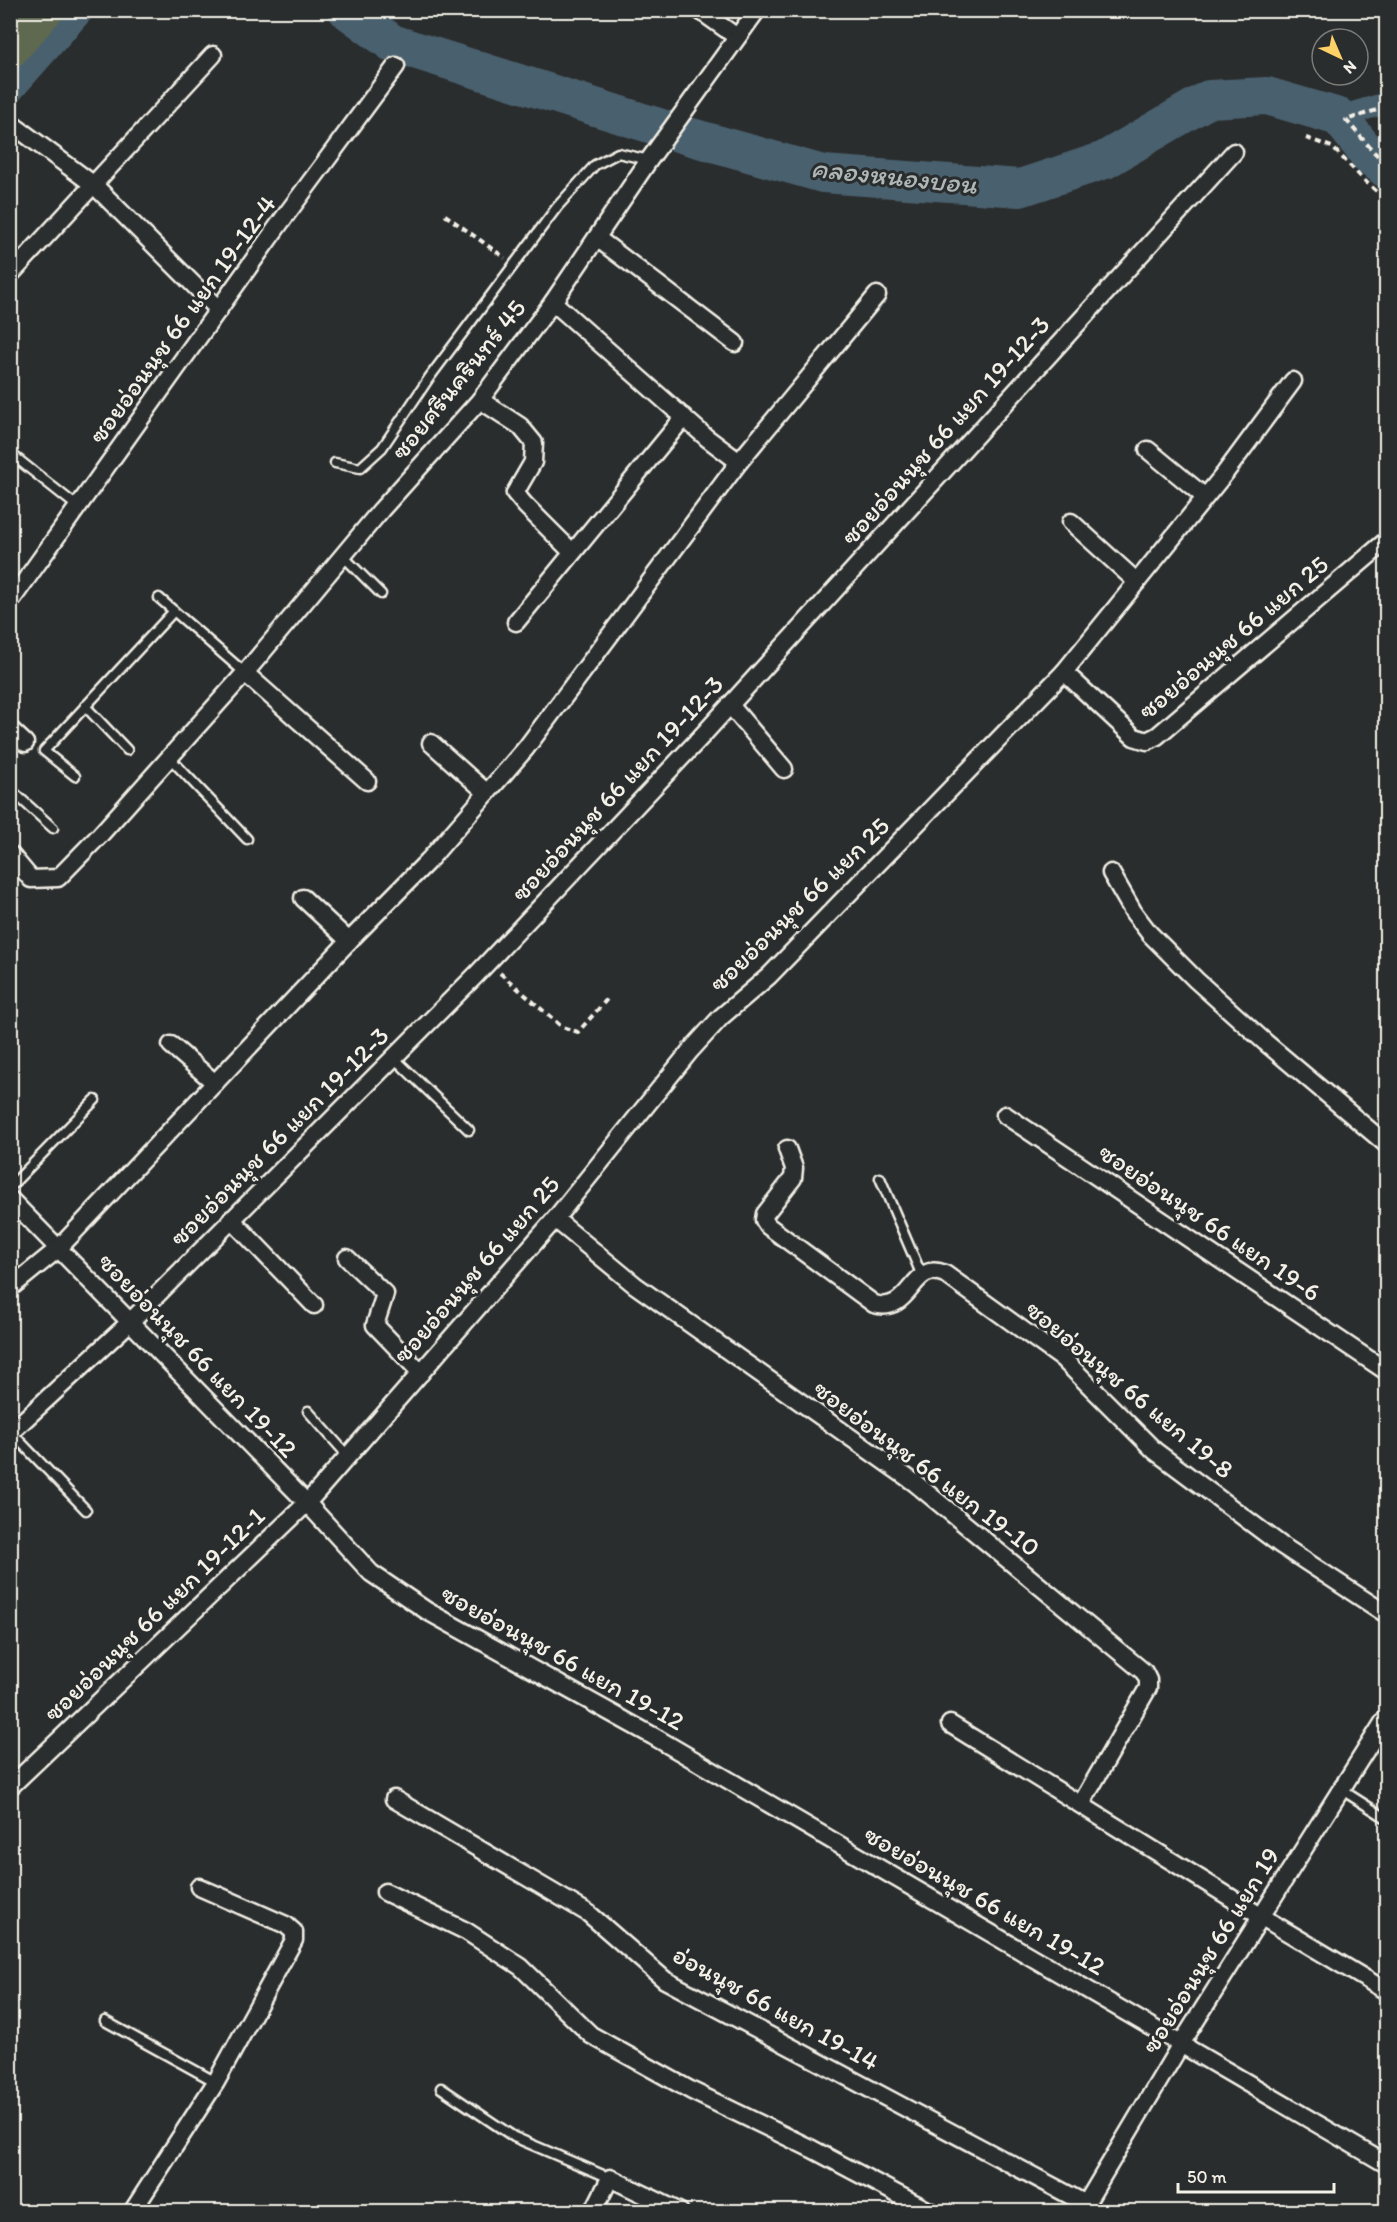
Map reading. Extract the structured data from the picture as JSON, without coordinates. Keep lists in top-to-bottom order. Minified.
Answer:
{"streets":{"street":["ซอยอ่อนนุช 66 แยก 19-12-4","ซอยศรีนครินทร์ 45","ซอยอ่อนนุช 66 แยก 19-12-3","ซอยอ่อนนุช 66 แยก 25","ซอยอ่อนนุช 66 แยก 19-6","ซอยอ่อนนุช 66 แยก 19-12","ซอยอ่อนนุช 66 แยก 19-8","ซอยอ่อนนุช 66 แยก 19-10","ซอยอ่อนนุช 66 แยก 19-12-1","ซอยอ่อนนุช 66 แยก 19","อ่อนนุช 66 แยก 19-14"]},"crossings":[["ซอยอ่อนนุช 66 แยก 19-12-3","ซอยอ่อนนุช 66 แยก 19-12"],["ซอยอ่อนนุช 66 แยก 25","ซอยอ่อนนุช 66 แยก 19-12"],["ซอยอ่อนนุช 66 แยก 25","ซอยอ่อนนุช 66 แยก 19-10"],["ซอยอ่อนนุช 66 แยก 25","ซอยอ่อนนุช 66 แยก 19-12-1"],["ซอยอ่อนนุช 66 แยก 19-12","ซอยอ่อนนุช 66 แยก 19-12-1"],["ซอยอ่อนนุช 66 แยก 19-12","ซอยอ่อนนุช 66 แยก 19"],["ซอยอ่อนนุช 66 แยก 19","อ่อนนุช 66 แยก 19-14"]],"water":["คลองหนองบอน"],"scale_bar":"50 m","north":"bottom right"}
